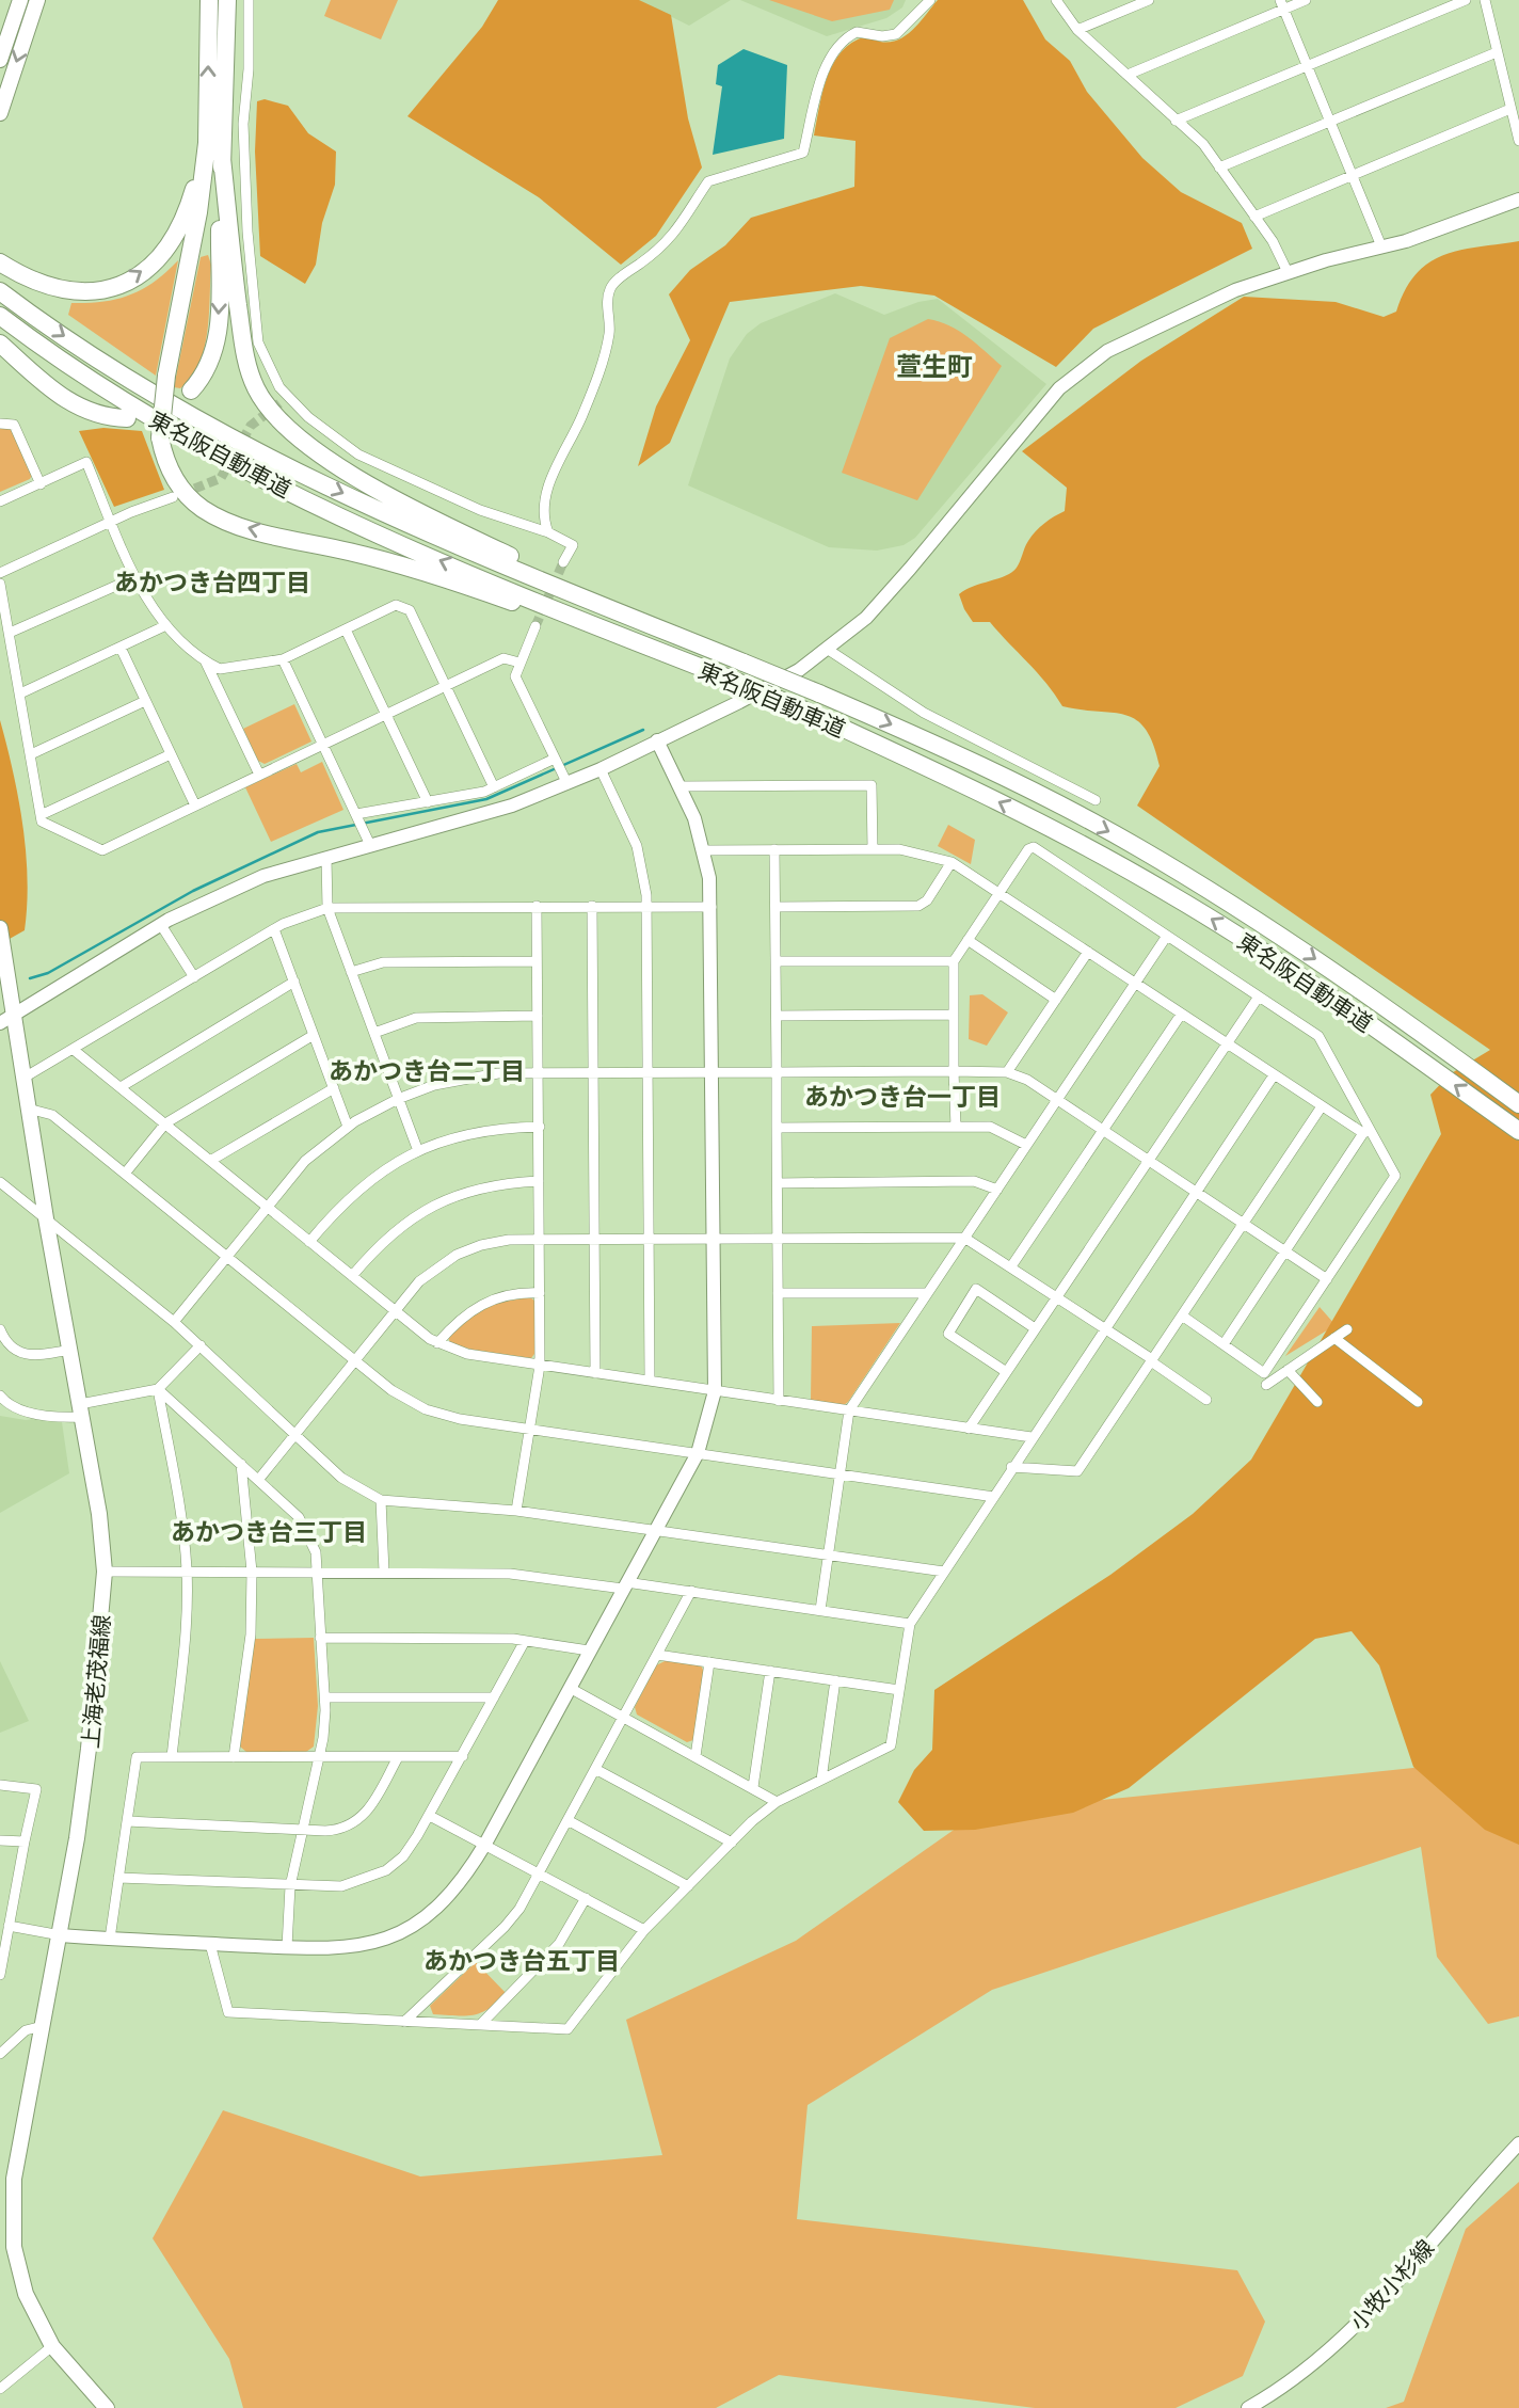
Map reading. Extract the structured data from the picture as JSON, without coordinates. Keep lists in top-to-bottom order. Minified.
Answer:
{"streets":{"highway":["東名阪自動車道"],"main road":["上海老茂福線"],"street":["小牧小杉線"]},"districts":["萱生町","あかつき台四丁目","あかつき台二丁目","あかつき台一丁目","あかつき台三丁目","あかつき台五丁目"]}
